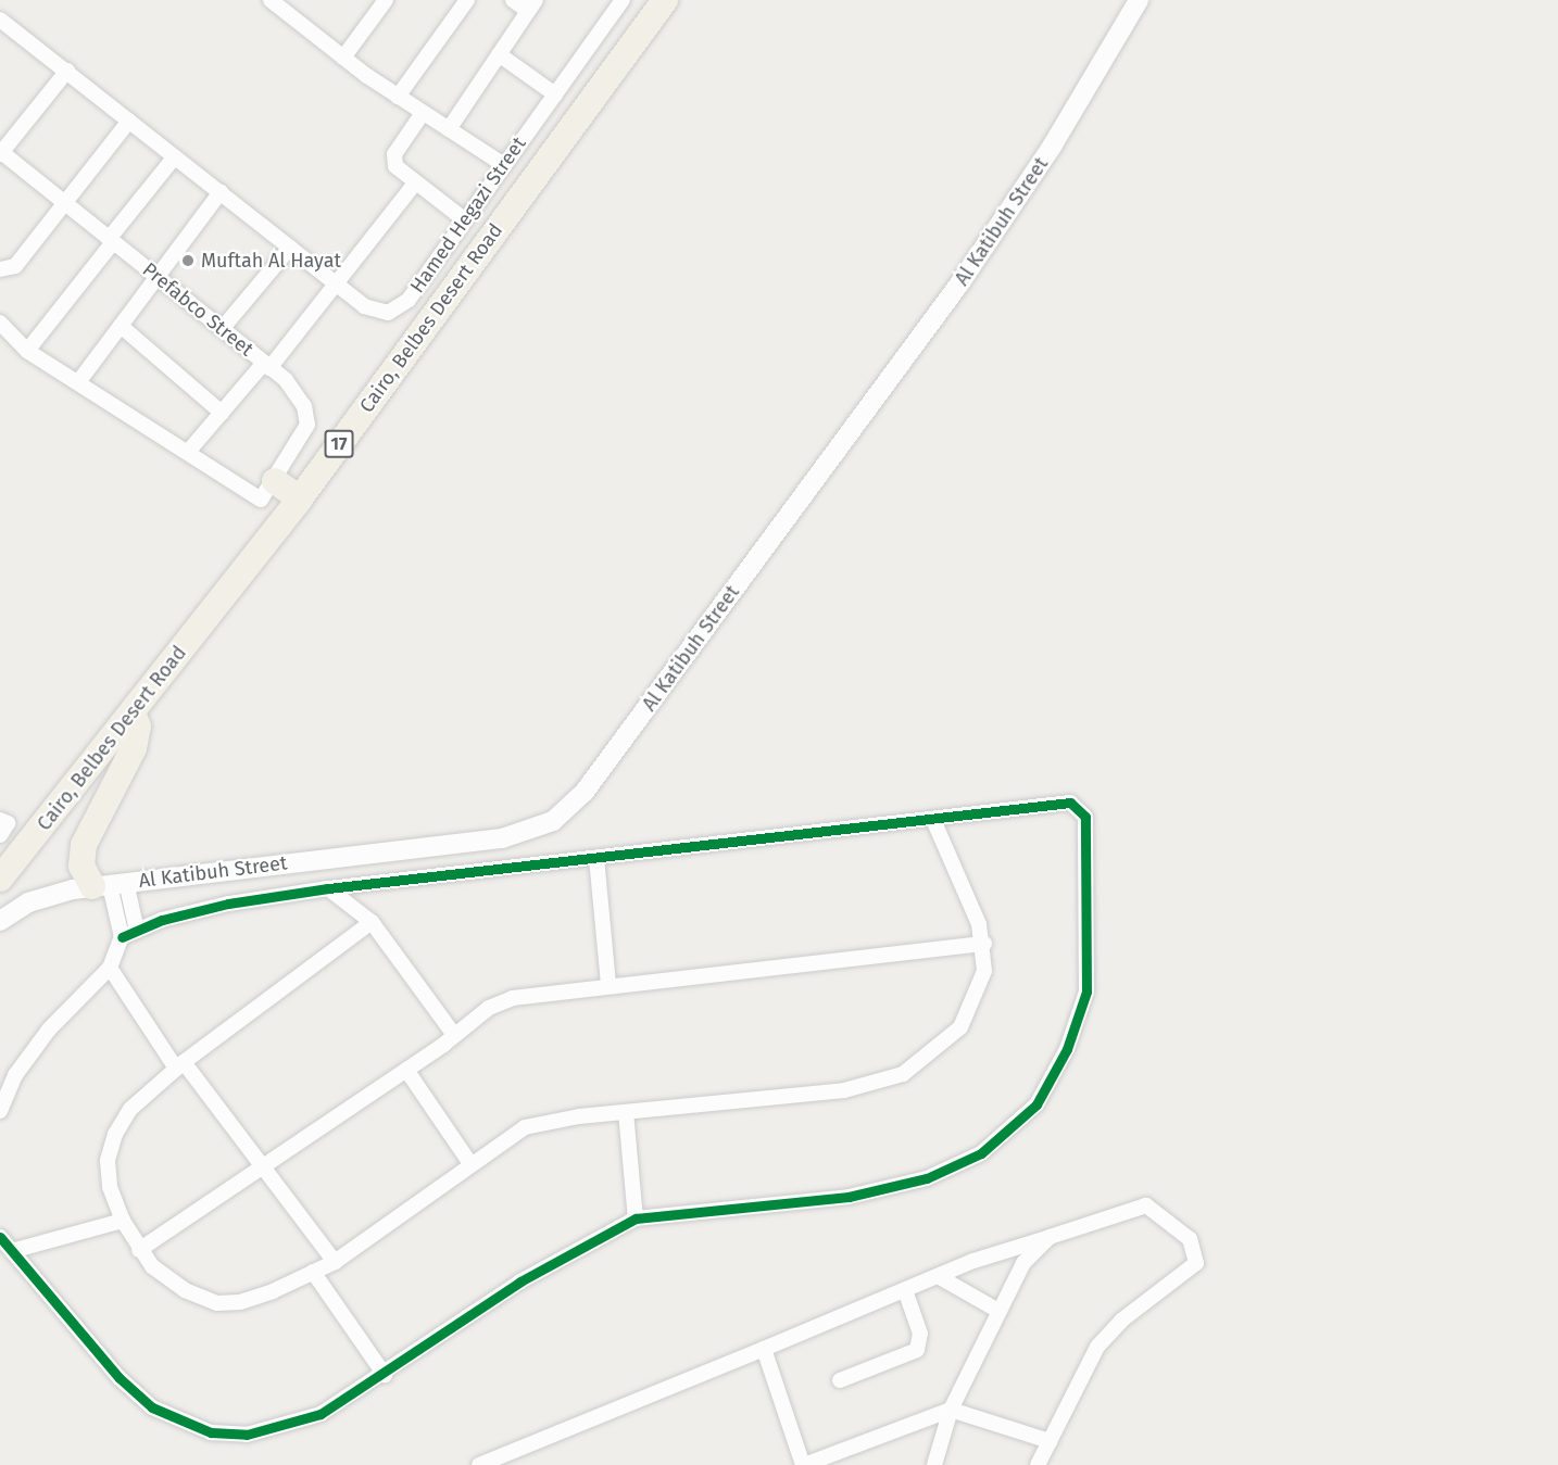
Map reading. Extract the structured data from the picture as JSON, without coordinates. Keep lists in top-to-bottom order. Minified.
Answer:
{"streets":{"highway":["Cairo, Belbes Desert Road","17"],"street":["Hamed Hegazi Street","Al Katibuh Street","Prefabco Street"]},"places":["Muftah Al Hayat"]}
